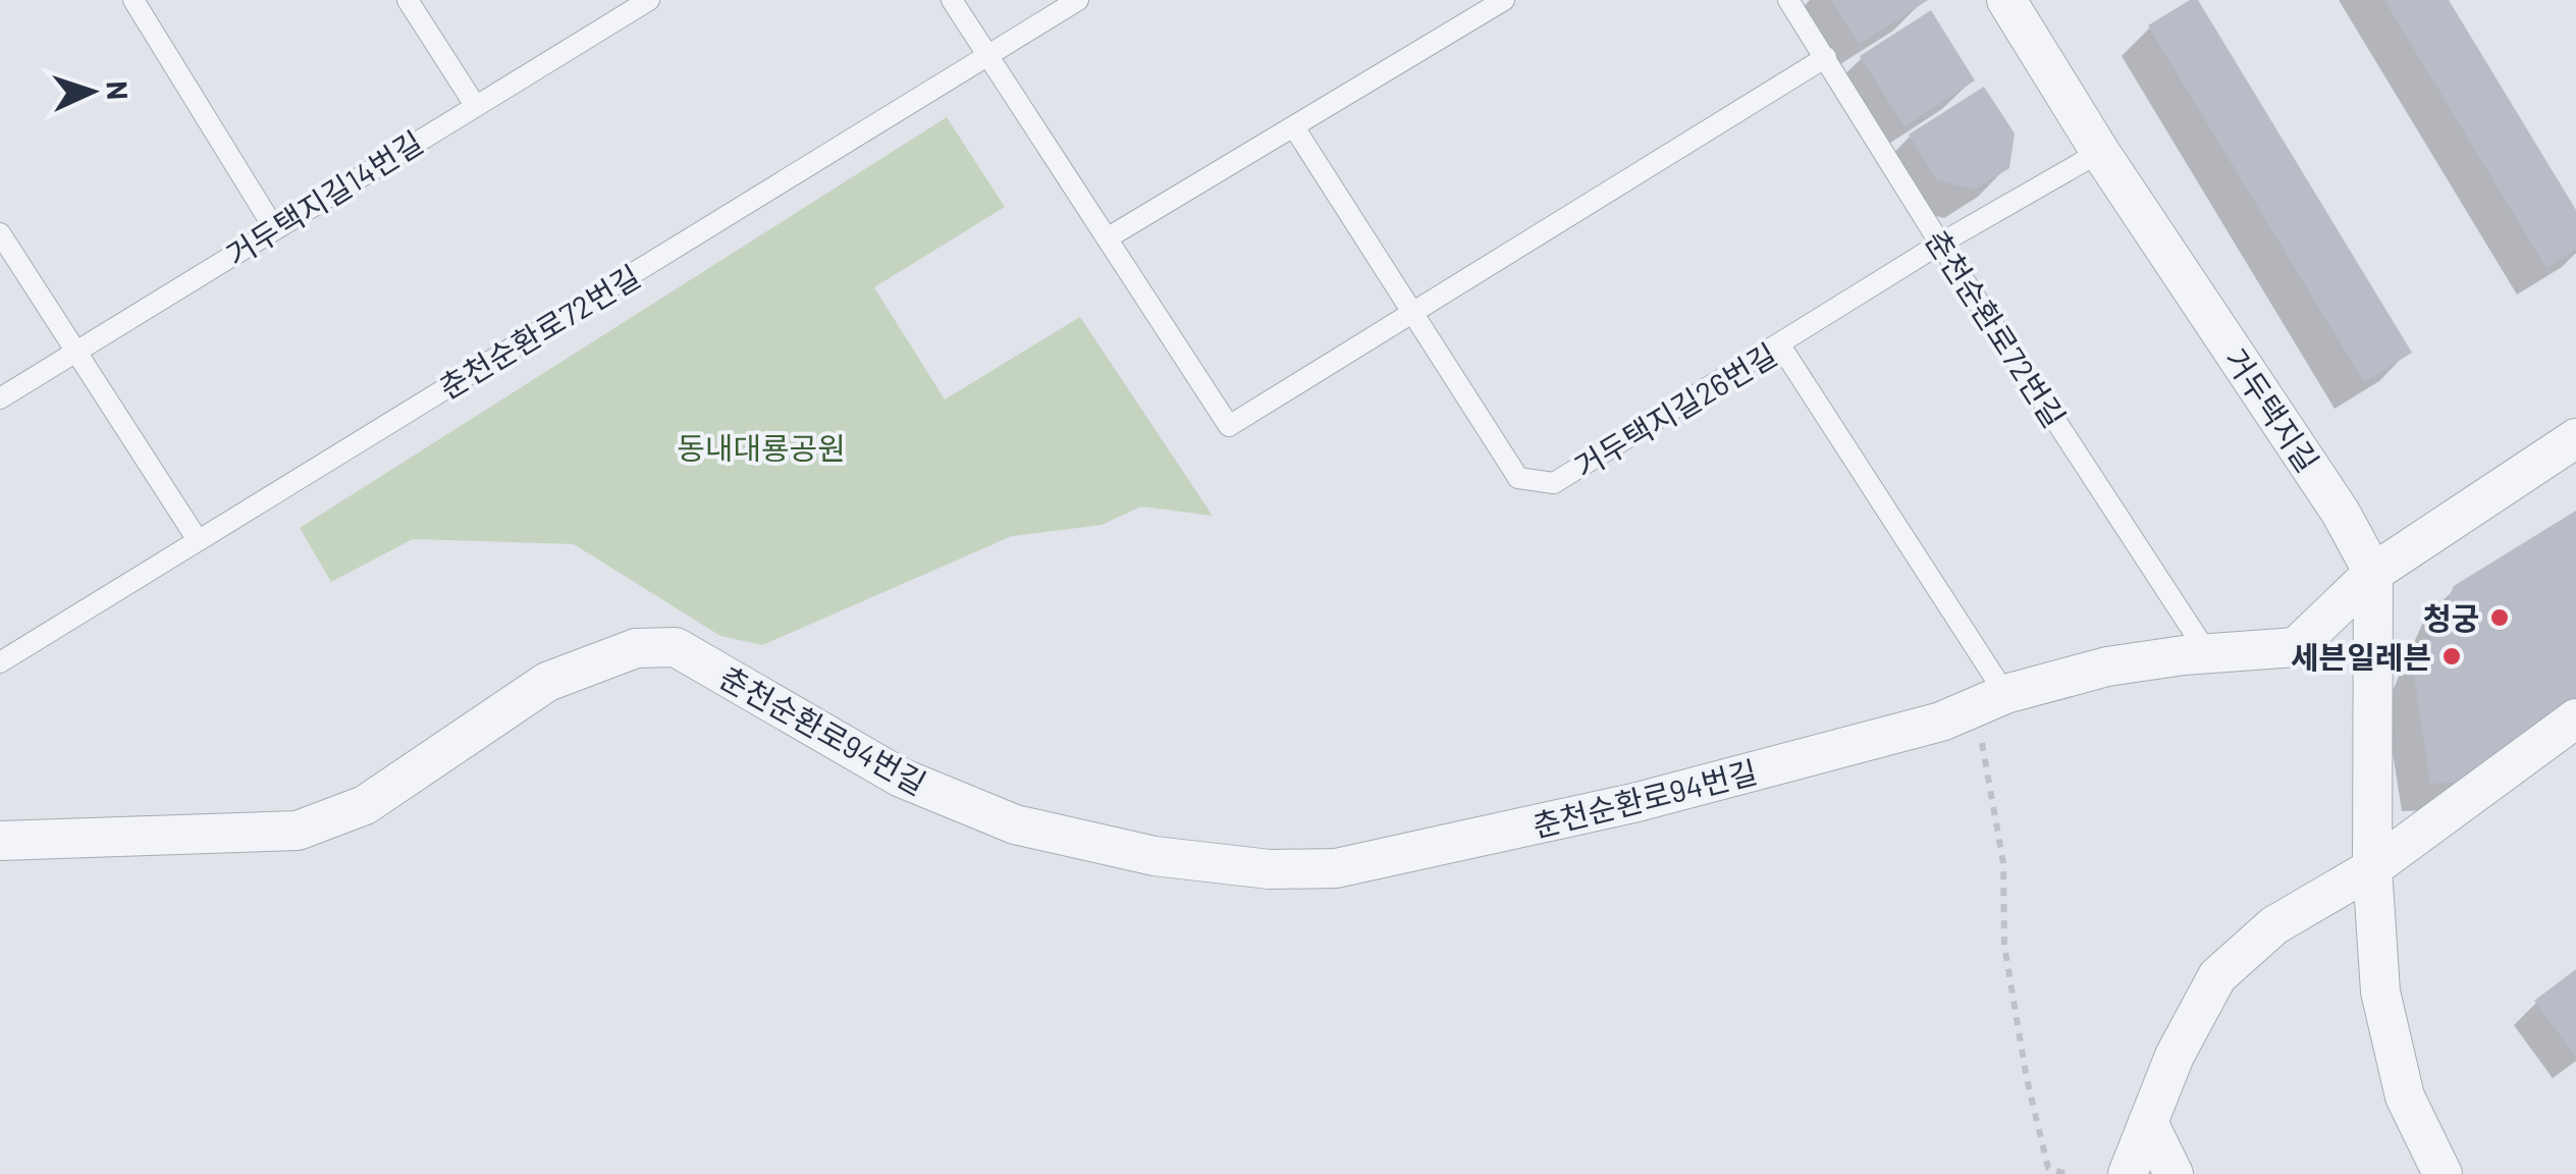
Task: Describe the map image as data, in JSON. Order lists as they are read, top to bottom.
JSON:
{
  "streets": {
    "street": ["거두택지길", "춘천순환로94번길"],
    "lane": ["거두택지길14번길", "춘천순환로72번길", "거두택지길26번길"]
  },
  "crossings": [
    ["춘천순환로72번길", "거두택지길26번길"],
    ["춘천순환로72번길", "춘천순환로94번길"],
    ["거두택지길26번길", "거두택지길"],
    ["거두택지길", "춘천순환로94번길"]
  ],
  "parks": ["동내대룡공원"],
  "places": ["청궁", "세븐일레븐"],
  "north": "right"
}
